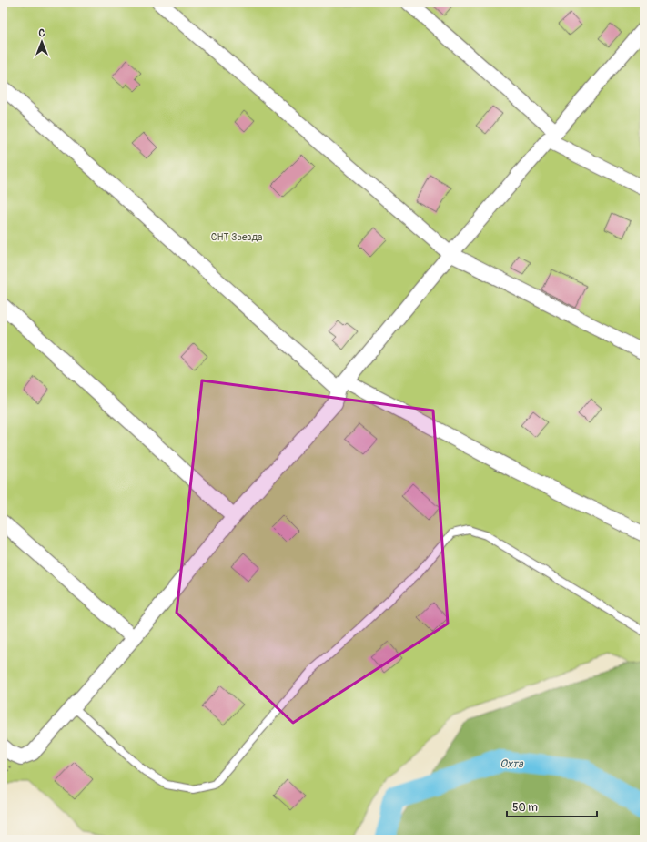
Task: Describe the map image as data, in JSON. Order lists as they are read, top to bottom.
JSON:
{
  "water": ["Охта"],
  "parks": ["СНТ Звезда"],
  "scale_bar": "50 m",
  "north": "top"
}
